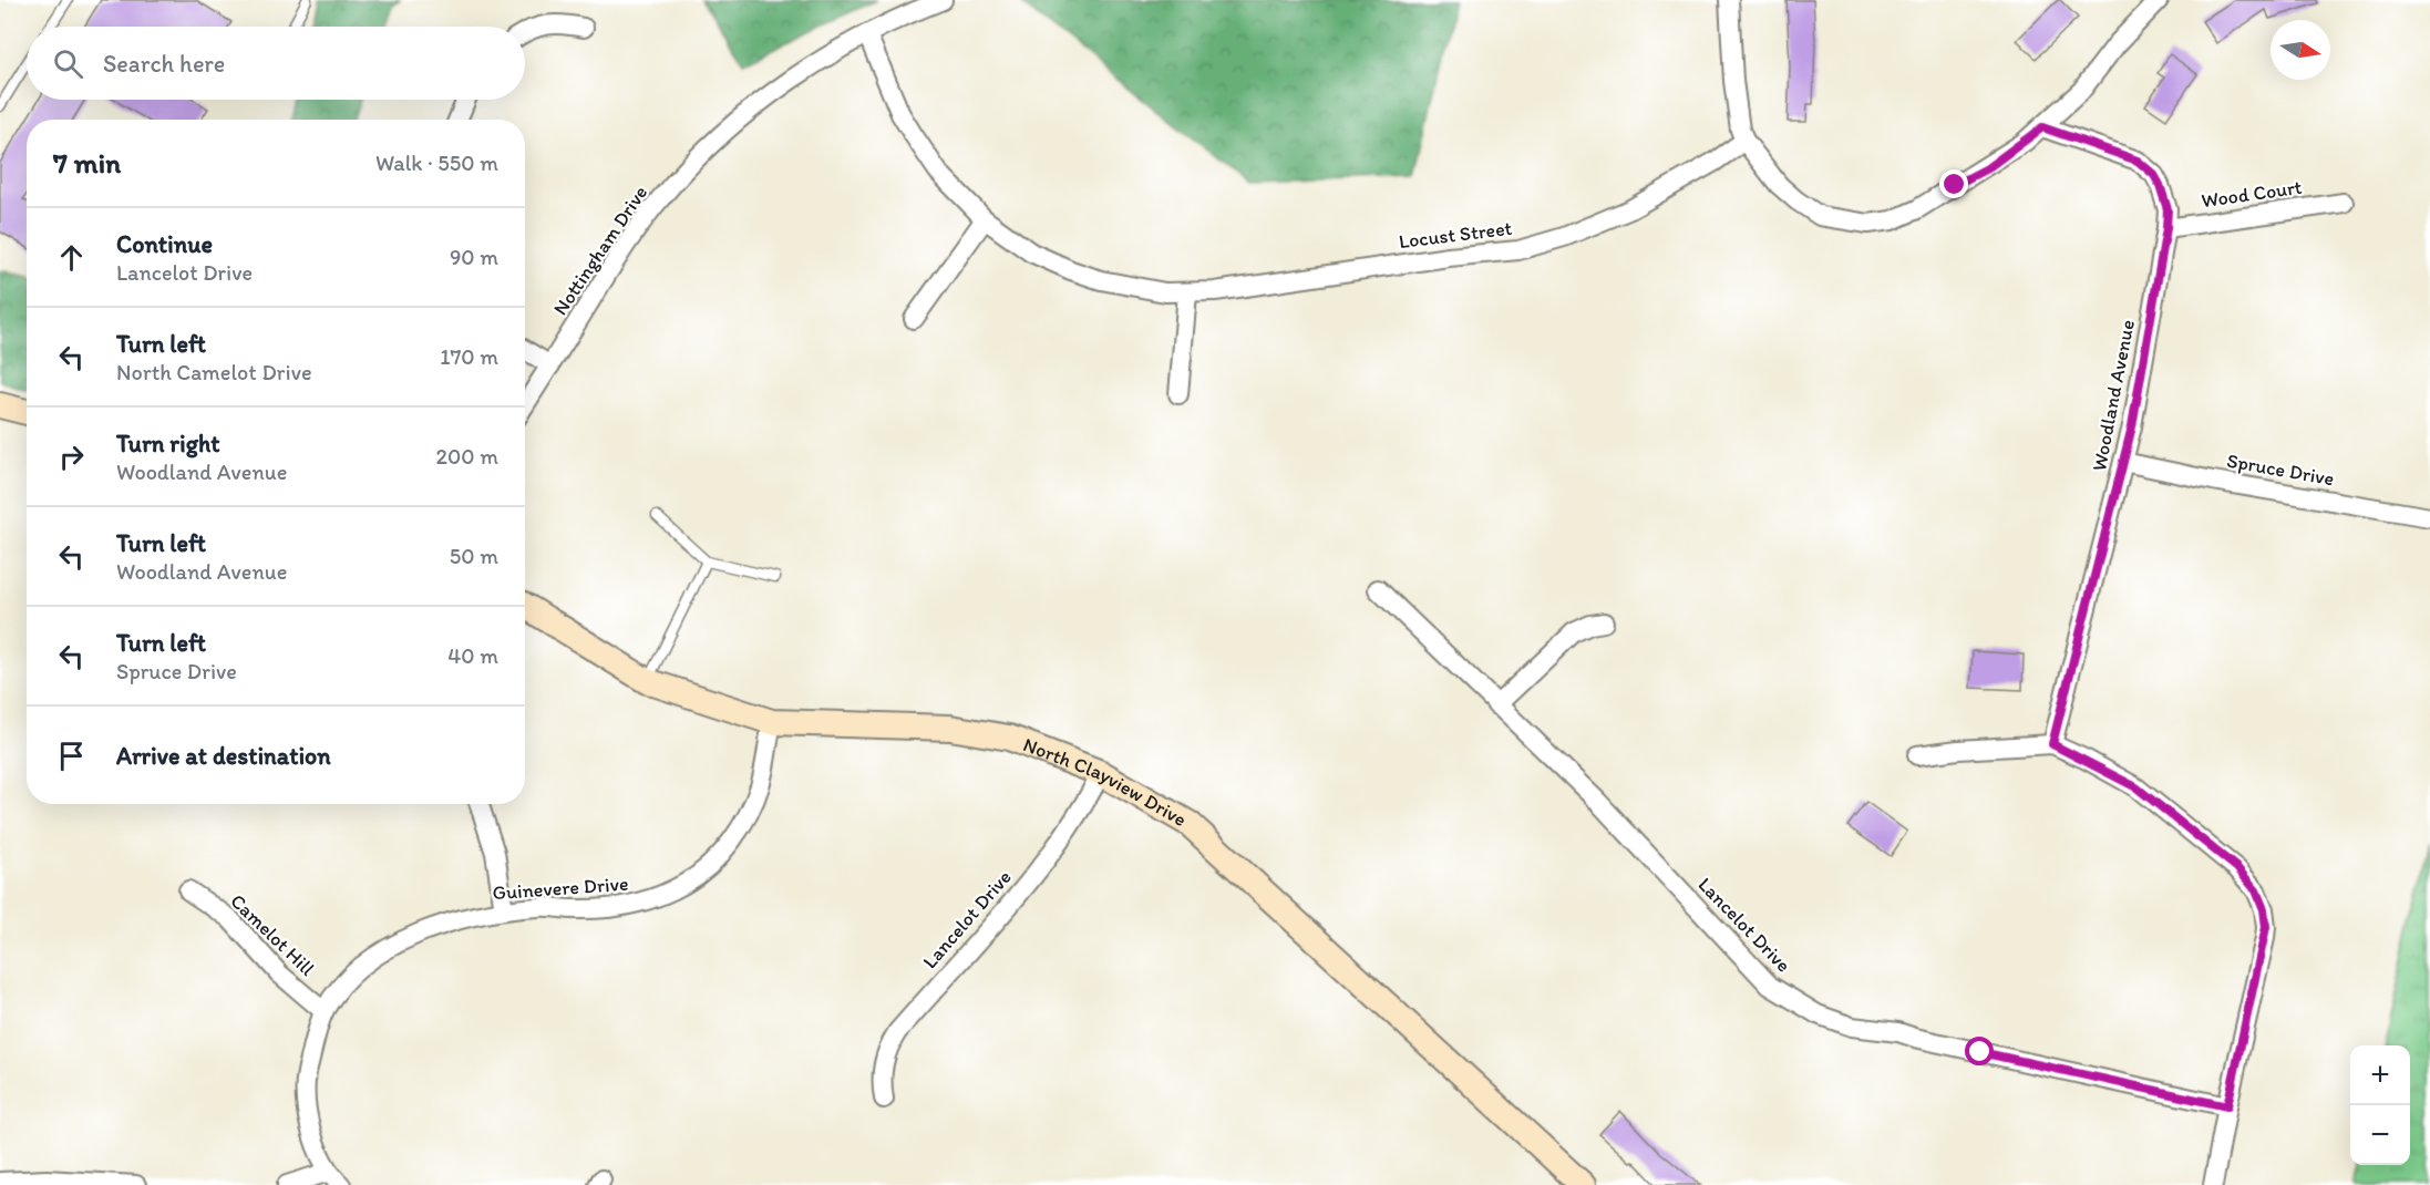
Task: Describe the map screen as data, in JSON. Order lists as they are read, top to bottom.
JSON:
{
  "streets": {
    "street": [
      "Wood Court",
      "Locust Street",
      "Nottingham Drive",
      "Woodland Avenue",
      "Spruce Drive",
      "North Clayview Drive",
      "Guinevere Drive",
      "Lancelot Drive",
      "Camelot Hill"
    ]
  },
  "crossings": [
    ["Wood Court", "Woodland Avenue"],
    ["Locust Street", "Nottingham Drive"],
    ["Woodland Avenue", "Spruce Drive"],
    ["North Clayview Drive", "Guinevere Drive"],
    ["North Clayview Drive", "Lancelot Drive"],
    ["Guinevere Drive", "Camelot Hill"]
  ],
  "north": "right",
  "page": {
    "search": "Search here",
    "heading": ["7 min", "Walk · 550 m"],
    "list": [
      ["Continue", "Lancelot Drive", "90 m"],
      ["Turn left", "North Camelot Drive", "170 m"],
      ["Turn right", "Woodland Avenue", "200 m"],
      ["Turn left", "Woodland Avenue", "50 m"],
      ["Turn left", "Spruce Drive", "40 m"],
      "Arrive at destination"
    ],
    "map_buttons": ["+", "−"]
  }
}
